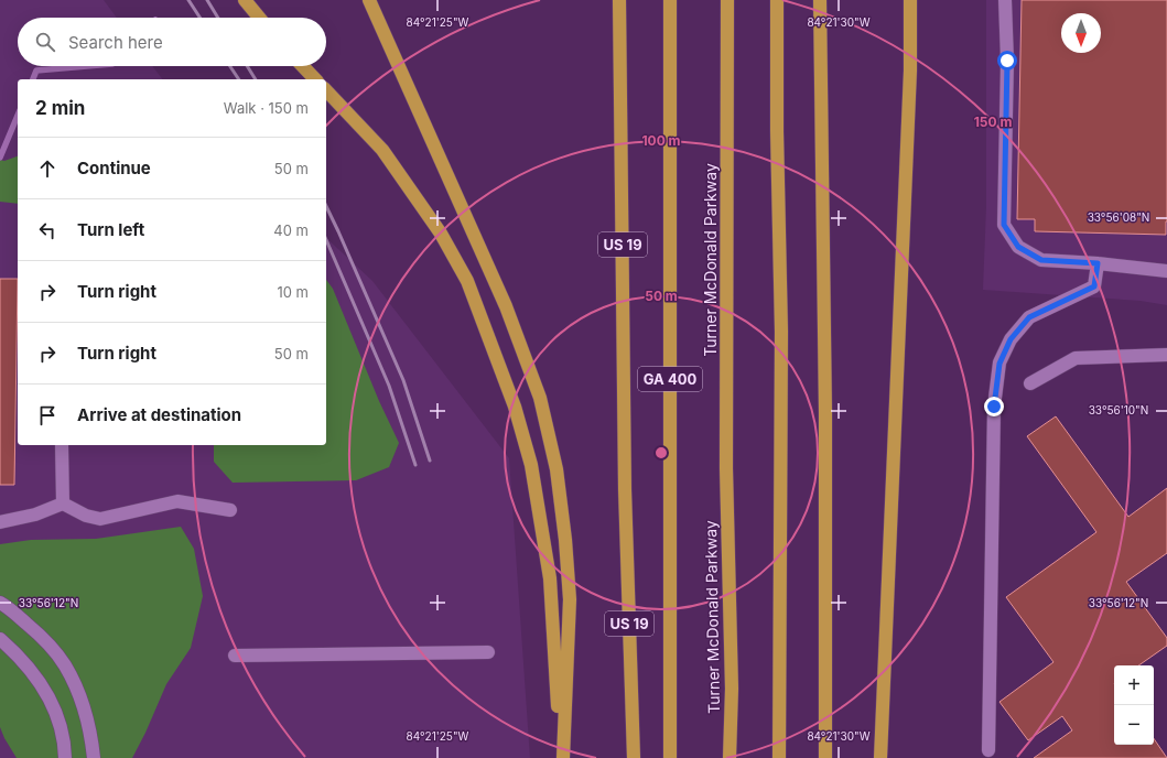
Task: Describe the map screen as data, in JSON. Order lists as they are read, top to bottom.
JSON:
{
  "streets": {
    "highway": ["US 19", "Turner McDonald Parkway", "GA 400"]
  },
  "north": "bottom",
  "page": {
    "search": "Search here",
    "heading": ["2 min", "Walk · 150 m"],
    "list": [
      ["Continue", "50 m"],
      ["Turn left", "40 m"],
      ["Turn right", "10 m"],
      ["Turn right", "50 m"],
      "Arrive at destination"
    ],
    "map_buttons": ["+", "−"]
  },
  "coordinates": [
    "84°21'25\"W",
    "84°21'30\"W",
    "33°56'08\"N",
    "33°56'10\"N",
    "33°56'12\"N"
  ],
  "rings": ["150 m", "100 m", "50 m"]
}
